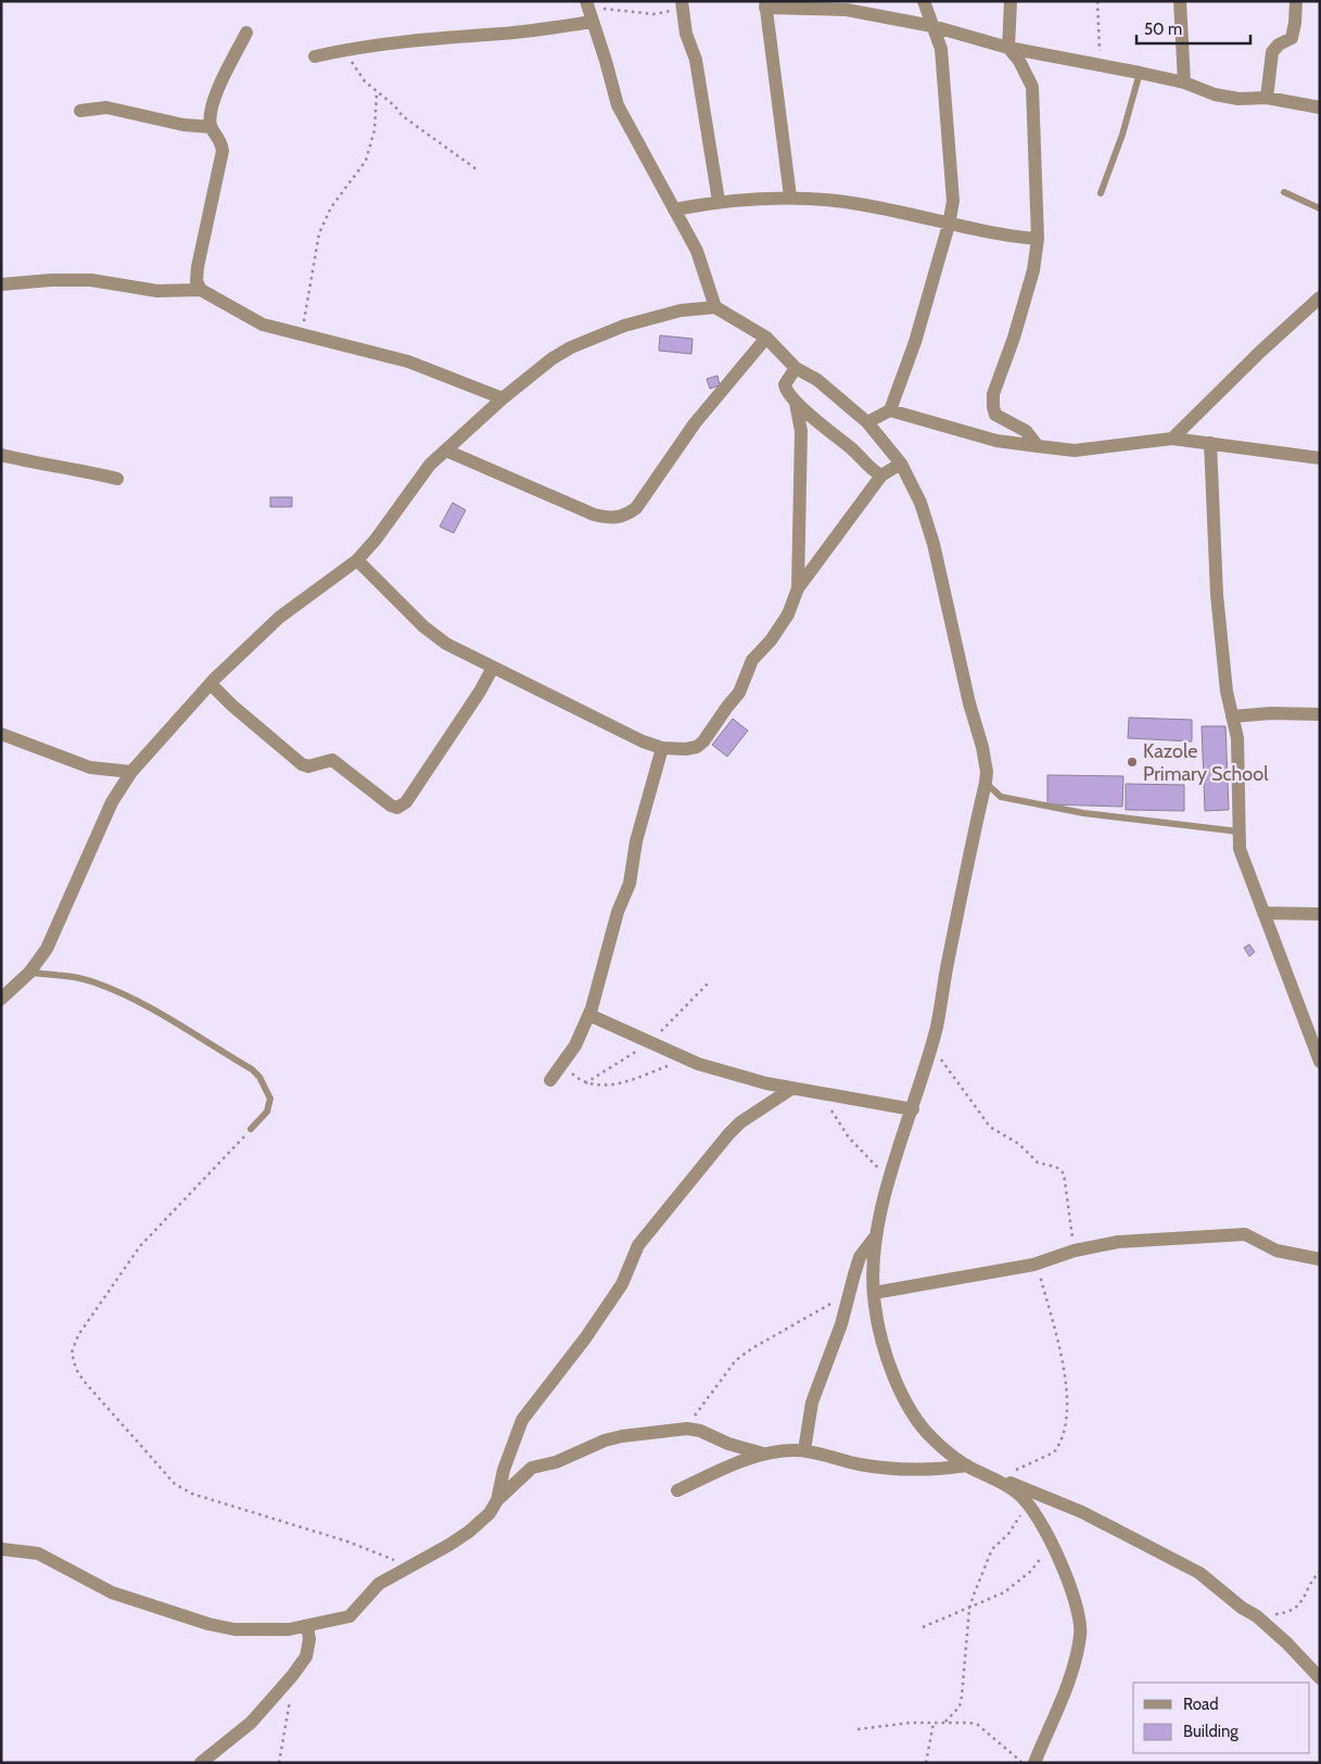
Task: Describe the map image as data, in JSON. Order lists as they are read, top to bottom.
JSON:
{
  "places": ["Kazole Primary School"],
  "legend": ["Road", "Building"],
  "scale_bar": "50 m"
}
